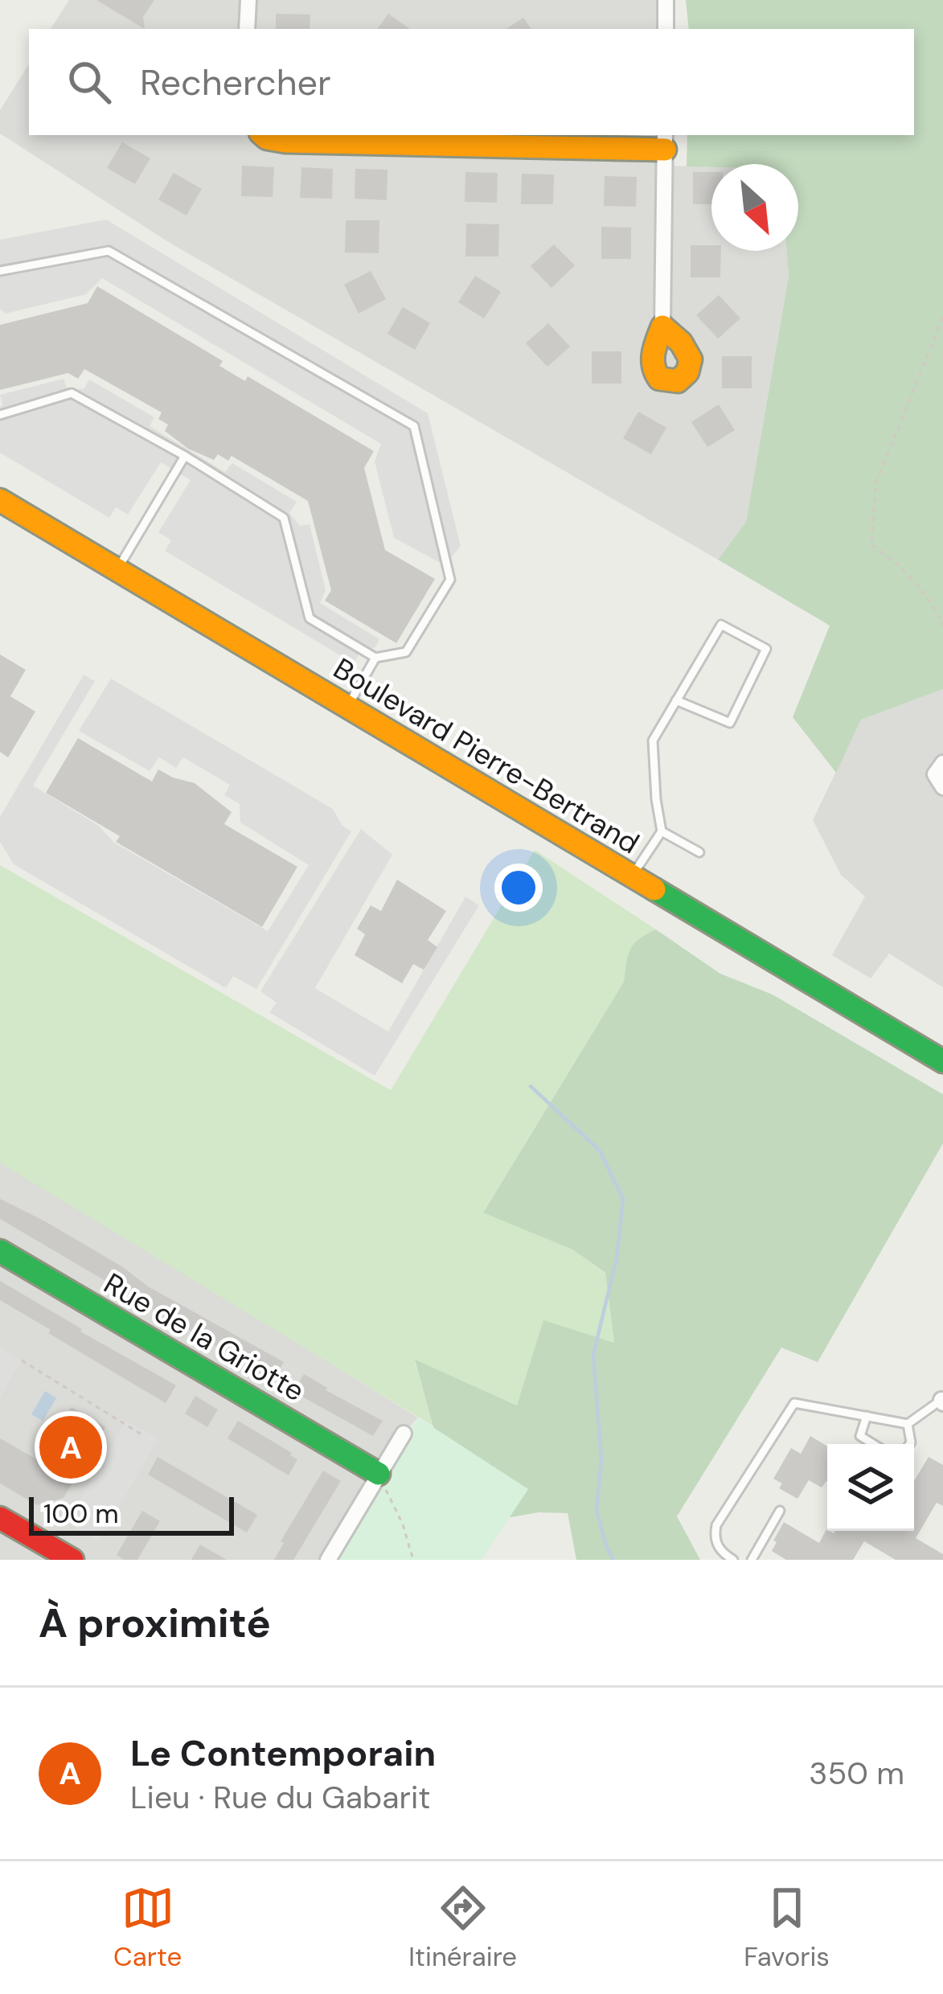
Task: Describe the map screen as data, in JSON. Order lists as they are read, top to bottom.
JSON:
{
  "streets": {
    "main road": ["Boulevard Pierre-Bertrand", "Rue de la Griotte"]
  },
  "scale_bar": "100 m",
  "north": "bottom right",
  "page": {
    "search": "Rechercher",
    "pins": "A",
    "scale": "100 m",
    "heading": "À proximité",
    "list": [
      {
        "mark": "A",
        "name": "Le Contemporain",
        "note": "Lieu · Rue du Gabarit",
        "value": "350 m"
      }
    ],
    "nav": ["Carte", "Itinéraire", "Favoris"]
  }
}
